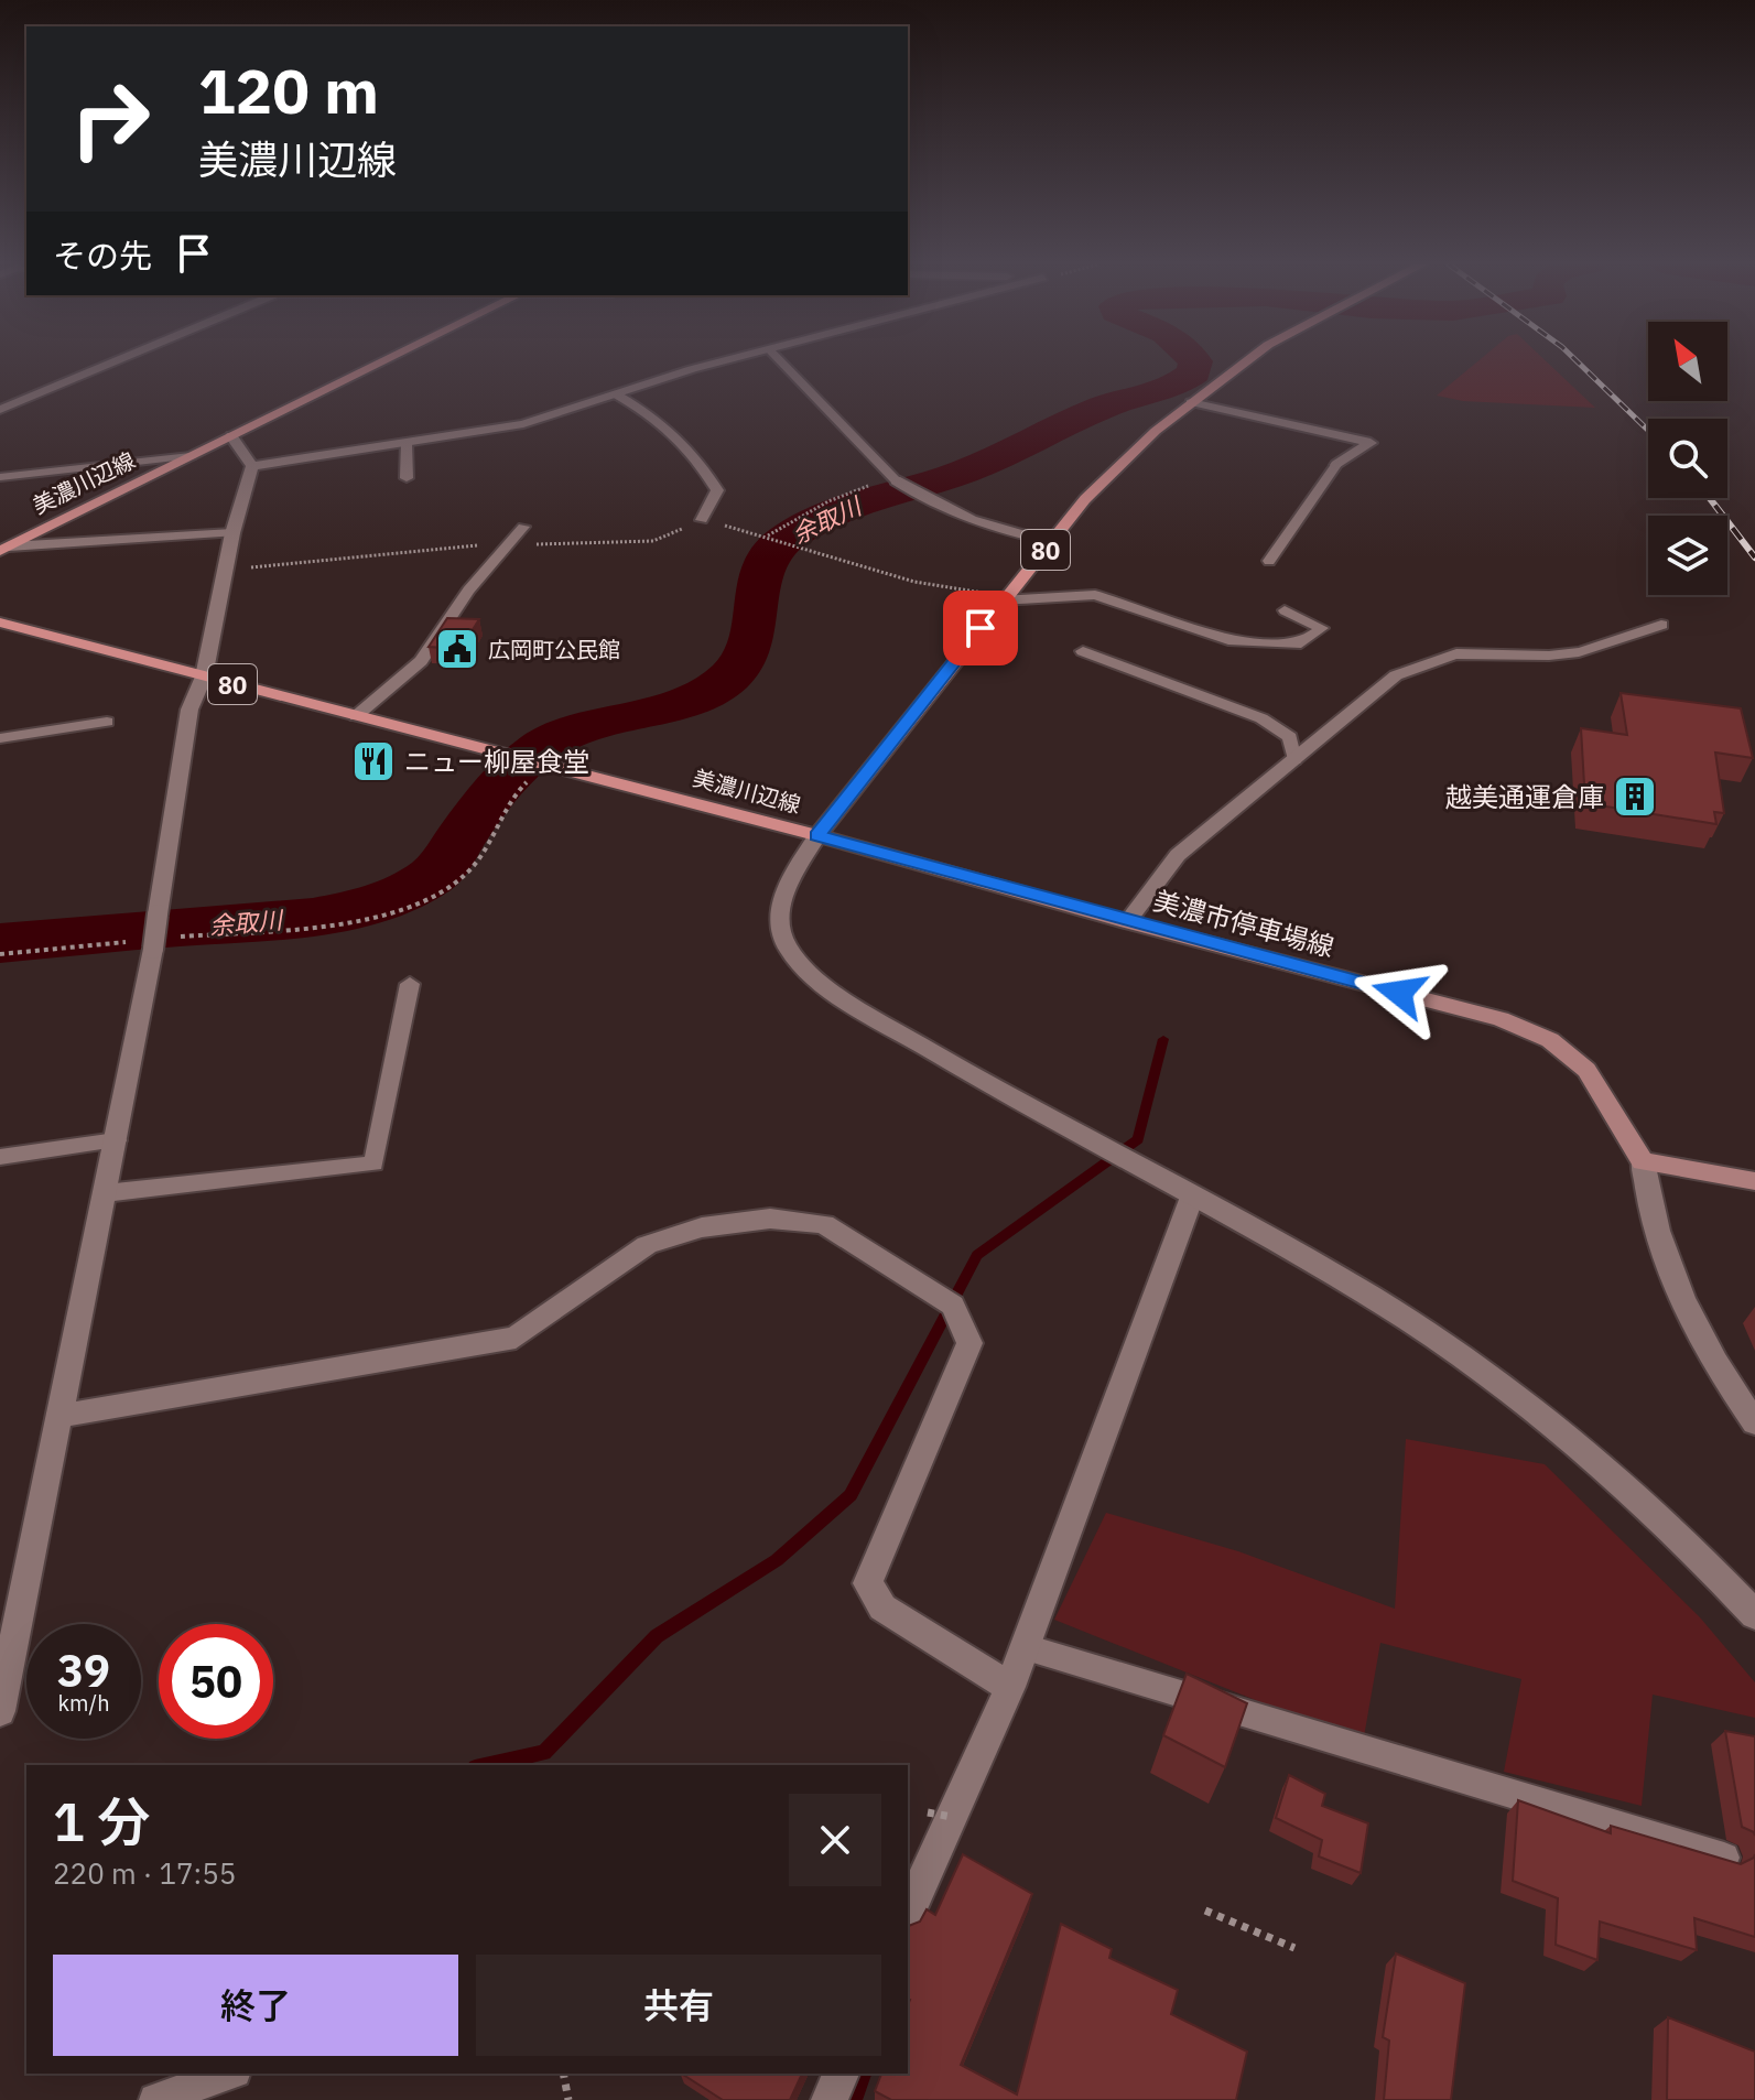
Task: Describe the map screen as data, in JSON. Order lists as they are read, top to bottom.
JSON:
{
  "streets": {
    "main road": ["美濃川辺線", "80", "美濃市停車場線"]
  },
  "crossings": [
    ["美濃川辺線", "美濃市停車場線"]
  ],
  "water": ["余取川"],
  "places": {
    "public building": ["広岡町公民館"],
    "restaurant": ["ニュー柳屋食堂"],
    "building": ["越美通運倉庫"]
  },
  "north": "top left",
  "page": {
    "turn": ["120 m", "美濃川辺線"],
    "then": "その先",
    "speed": "39 km/h",
    "limit": "50",
    "heading": ["1 分", "220 m · 17:55"],
    "buttons": ["終了", "共有"]
  }
}
